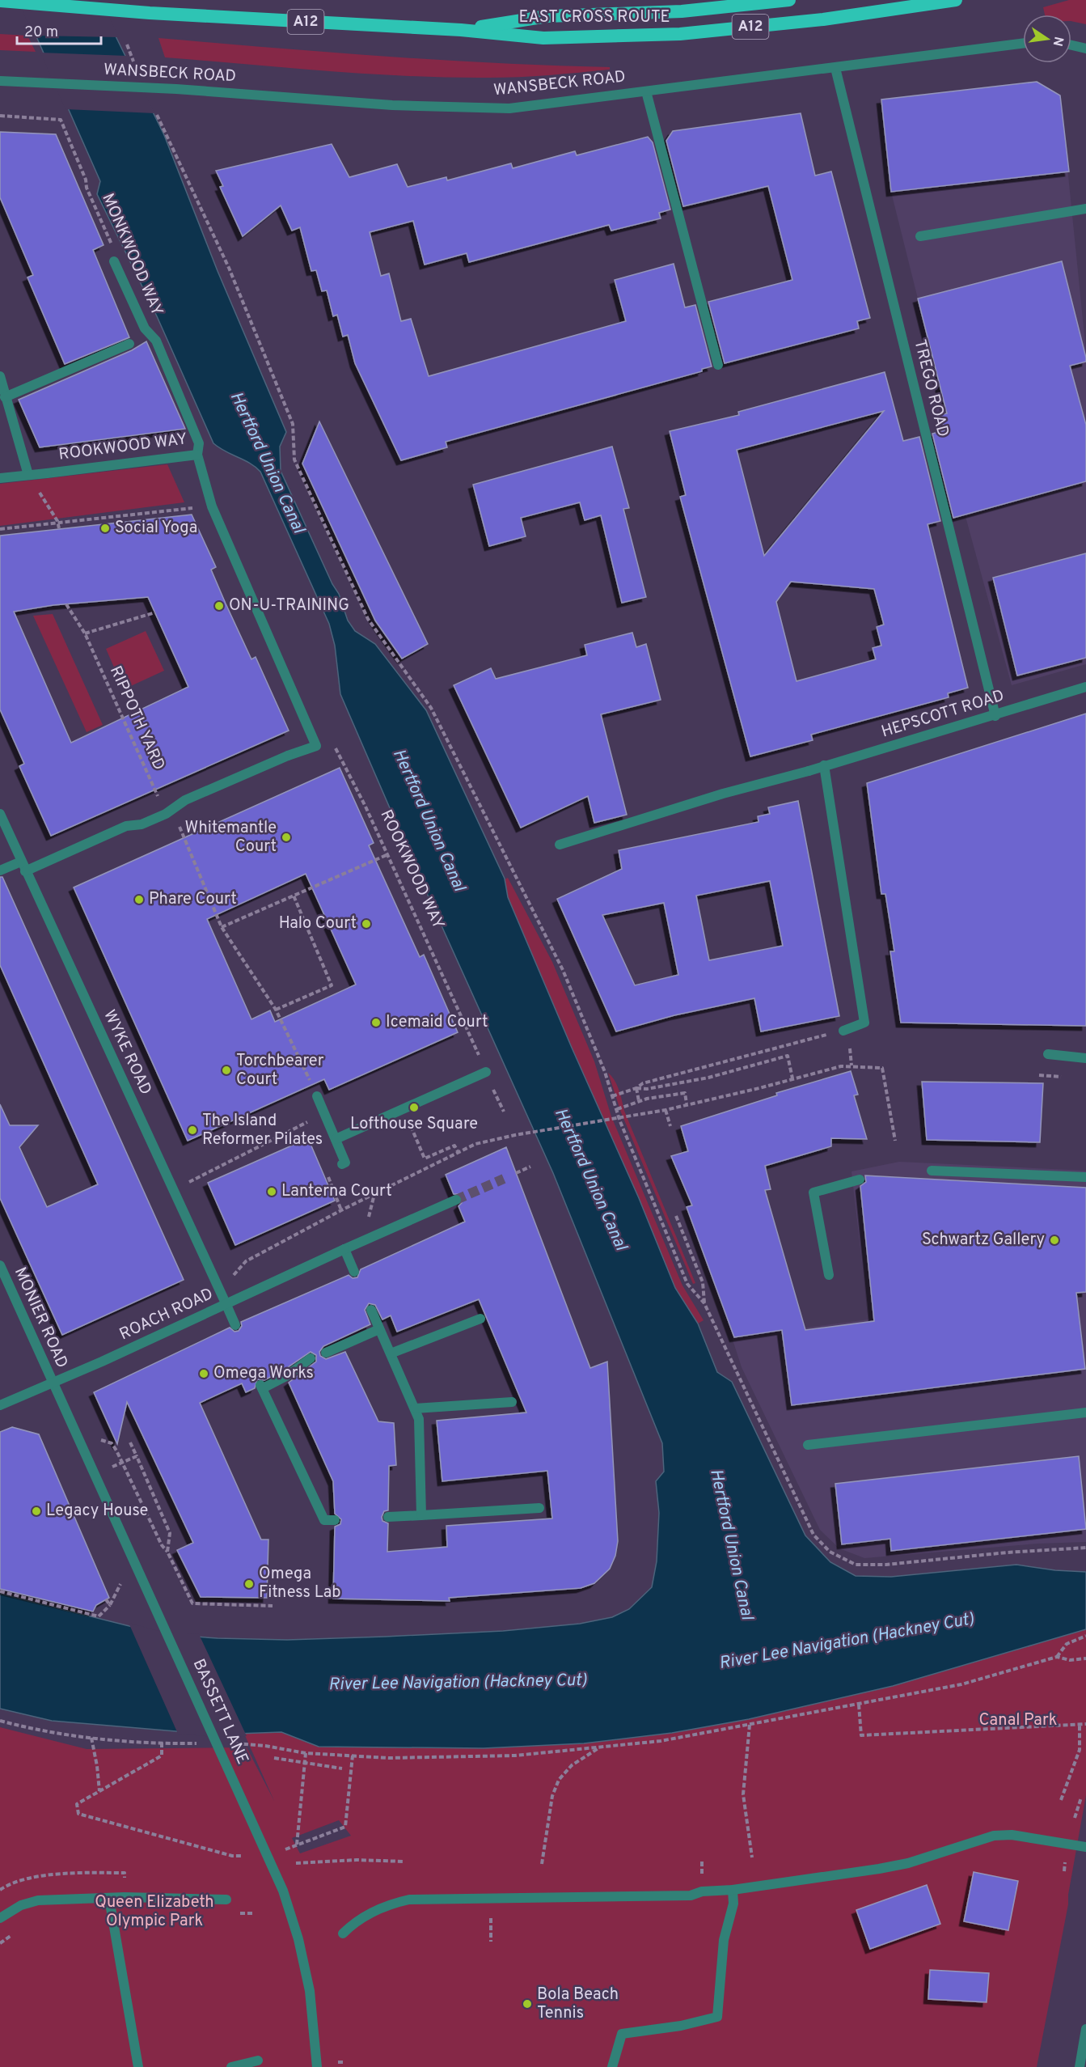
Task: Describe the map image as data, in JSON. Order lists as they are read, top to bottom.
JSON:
{
  "streets": {
    "highway": ["EAST CROSS ROUTE", "A12"],
    "street": [
      "WANSBECK ROAD",
      "MONKWOOD WAY",
      "TREGO ROAD",
      "ROOKWOOD WAY",
      "HEPSCOTT ROAD",
      "WYKE ROAD",
      "ROACH ROAD",
      "MONIER ROAD",
      "BASSETT LANE"
    ],
    "path": ["RIPPOTH YARD"]
  },
  "crossings": [
    ["EAST CROSS ROUTE", "A12"],
    ["WANSBECK ROAD", "TREGO ROAD"],
    ["MONKWOOD WAY", "ROOKWOOD WAY"],
    ["TREGO ROAD", "HEPSCOTT ROAD"],
    ["WYKE ROAD", "ROACH ROAD"],
    ["ROACH ROAD", "MONIER ROAD"],
    ["ROACH ROAD", "BASSETT LANE"],
    ["MONIER ROAD", "BASSETT LANE"]
  ],
  "water": ["Hertford Union Canal", "River Lee Navigation (Hackney Cut)"],
  "parks": ["Canal Park", "Queen Elizabeth Olympic Park"],
  "places": [
    "Social Yoga",
    "ON-U-TRAINING",
    "Whitemantle Court",
    "Phare Court",
    "Halo Court",
    "Icemaid Court",
    "Torchbearer Court",
    "Lofthouse Square",
    "The Island Reformer Pilates",
    "Lanterna Court",
    "Schwartz Gallery",
    "Omega Works",
    "Legacy House",
    "Omega Fitness Lab",
    "Bola Beach Tennis"
  ],
  "scale_bar": "20 m",
  "north": "right"
}
